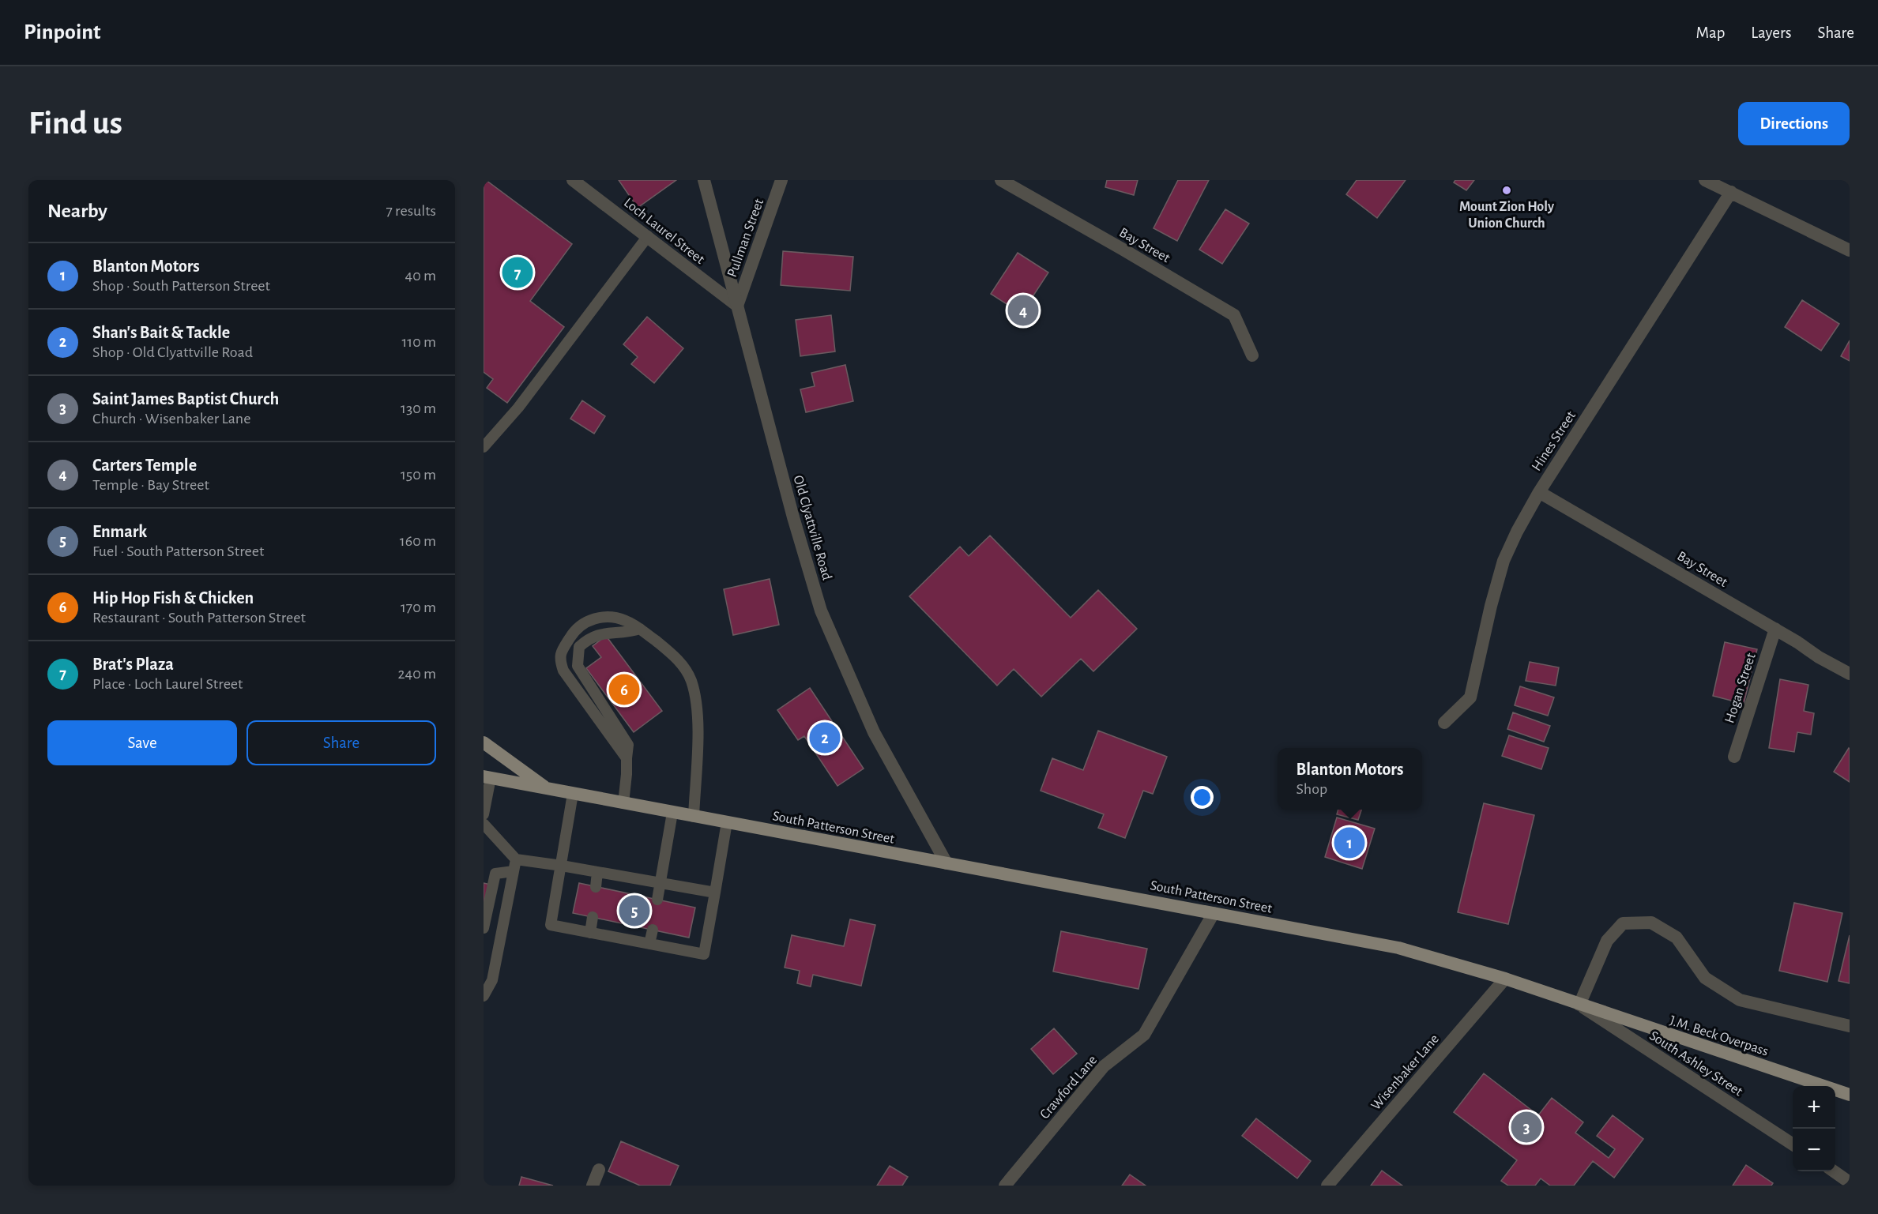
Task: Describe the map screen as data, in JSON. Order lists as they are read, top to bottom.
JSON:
{
  "streets": {
    "main road": ["South Patterson Street", "J.M. Beck Overpass"],
    "street": [
      "Loch Laurel Street",
      "Pullman Street",
      "Bay Street",
      "Hines Street",
      "Old Clyattville Road",
      "Hogan Street",
      "South Ashley Street",
      "Wisenbaker Lane",
      "Crawford Lane"
    ]
  },
  "crossings": [
    ["Loch Laurel Street", "Pullman Street"],
    ["Loch Laurel Street", "Old Clyattville Road"],
    ["Pullman Street", "Old Clyattville Road"],
    ["Bay Street", "Hines Street"],
    ["Bay Street", "Hogan Street"],
    ["Old Clyattville Road", "South Patterson Street"],
    ["South Patterson Street", "J.M. Beck Overpass"],
    ["South Patterson Street", "South Ashley Street"],
    ["South Patterson Street", "Wisenbaker Lane"],
    ["South Patterson Street", "Crawford Lane"],
    ["J.M. Beck Overpass", "South Ashley Street"]
  ],
  "places": ["Mount Zion Holy Union Church"],
  "page": {
    "header": "Pinpoint",
    "nav": ["Map", "Layers", "Share"],
    "buttons": [
      "Directions",
      ["Save", "Share"]
    ],
    "title": "Find us",
    "heading": ["Nearby", "7 results"],
    "list": [
      {
        "mark": "1",
        "name": "Blanton Motors",
        "note": "Shop · South Patterson Street",
        "value": "40 m"
      },
      {
        "mark": "2",
        "name": "Shan's Bait & Tackle",
        "note": "Shop · Old Clyattville Road",
        "value": "110 m"
      },
      {
        "mark": "3",
        "name": "Saint James Baptist Church",
        "note": "Church · Wisenbaker Lane",
        "value": "130 m"
      },
      {
        "mark": "4",
        "name": "Carters Temple",
        "note": "Temple · Bay Street",
        "value": "150 m"
      },
      {
        "mark": "5",
        "name": "Enmark",
        "note": "Fuel · South Patterson Street",
        "value": "160 m"
      },
      {
        "mark": "6",
        "name": "Hip Hop Fish & Chicken",
        "note": "Restaurant · South Patterson Street",
        "value": "170 m"
      },
      {
        "mark": "7",
        "name": "Brat's Plaza",
        "note": "Place · Loch Laurel Street",
        "value": "240 m"
      }
    ],
    "pins": [
      "7",
      "4",
      "6",
      "2",
      "1",
      "5",
      "3"
    ],
    "popup": ["Blanton Motors", "Shop"],
    "map_buttons": ["+", "−"]
  }
}
